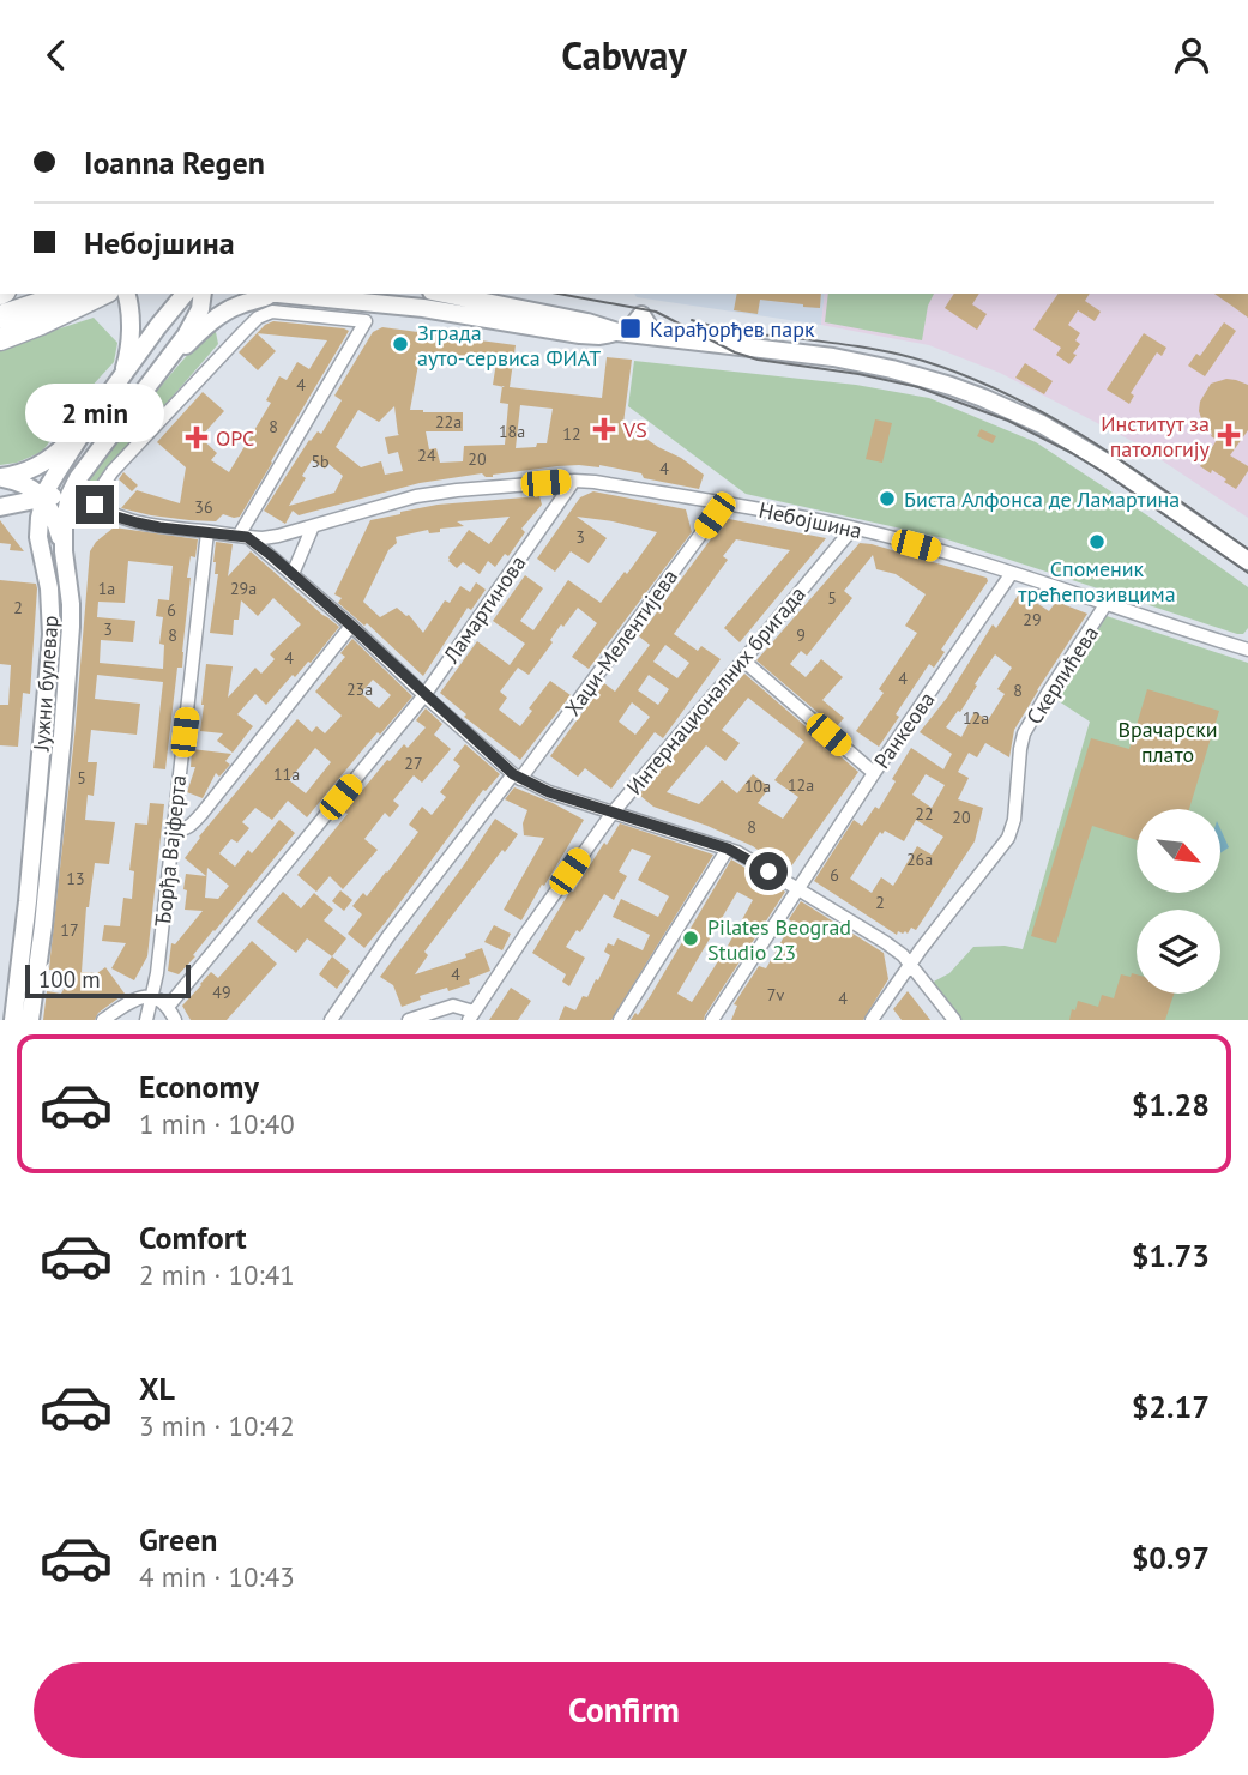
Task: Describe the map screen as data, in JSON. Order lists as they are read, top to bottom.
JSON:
{
  "streets": {
    "main road": ["Јужни булевар"],
    "street": [
      "Небојшина",
      "Ламартинова",
      "Хаџи-Мелентијева",
      "Скерлићева",
      "Интернационалних бригада",
      "Ранкеова",
      "Ђорђа Вајферта"
    ]
  },
  "crossings": [
    ["Небојшина", "Ламартинова"],
    ["Небојшина", "Хаџи-Мелентијева"],
    ["Небојшина", "Скерлићева"],
    ["Небојшина", "Јужни булевар"],
    ["Небојшина", "Интернационалних бригада"],
    ["Небојшина", "Ранкеова"],
    ["Небојшина", "Ђорђа Вајферта"]
  ],
  "parks": ["Врачарски плато"],
  "places": {
    "transit": ["Карађорђев парк"],
    "other": [
      "Зграда ауто-сервиса ФИАТ",
      "Биста Алфонса де Ламартина",
      "Споменик трећепозивцима",
      "Pilates Beograd Studio 23"
    ],
    "health": ["VS", "Институт за патологију", "ОРС"]
  },
  "house_numbers": [
    "4",
    "22a",
    "8",
    "18a",
    "12",
    "24",
    "20",
    "5b",
    "4",
    "36",
    "3",
    "1a",
    "29a",
    "5",
    "2",
    "6",
    "29",
    "3",
    "8",
    "9",
    "4",
    "4",
    "23a",
    "8",
    "12a",
    "27",
    "11a",
    "5",
    "12a",
    "10a",
    "22",
    "20",
    "8",
    "26a",
    "6",
    "13",
    "2",
    "17",
    "4",
    "49",
    "7v",
    "4"
  ],
  "scale_bar": "100 m",
  "north": "bottom right",
  "page": {
    "header": "Cabway",
    "banner": ["Ioanna Regen", "Небојшина"],
    "bubble": "2 min",
    "scale": "100 m",
    "list": [
      {
        "name": "Economy",
        "note": "1 min · 10:40",
        "value": "$1.28"
      },
      {
        "name": "Comfort",
        "note": "2 min · 10:41",
        "value": "$1.73"
      },
      {
        "name": "XL",
        "note": "3 min · 10:42",
        "value": "$2.17"
      },
      {
        "name": "Green",
        "note": "4 min · 10:43",
        "value": "$0.97"
      }
    ],
    "buttons": "Confirm"
  }
}
